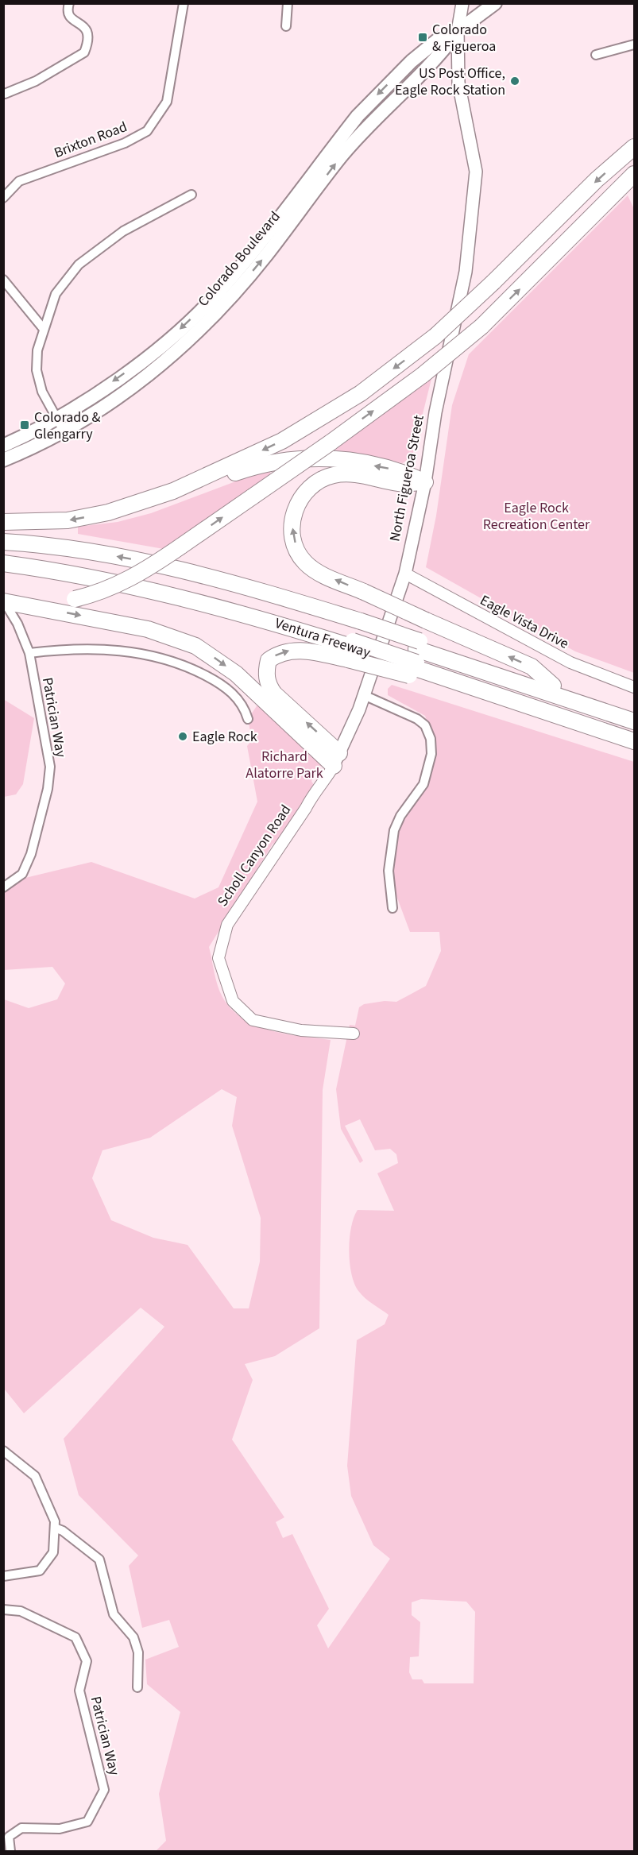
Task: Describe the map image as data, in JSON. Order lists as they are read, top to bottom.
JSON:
{
  "streets": {
    "highway": ["Ventura Freeway"],
    "main road": ["Colorado Boulevard", "North Figueroa Street", "Scholl Canyon Road"],
    "street": ["Brixton Road", "Eagle Vista Drive", "Patrician Way"]
  },
  "crossings": [
    ["Colorado Boulevard", "North Figueroa Street"],
    ["North Figueroa Street", "Eagle Vista Drive"],
    ["North Figueroa Street", "Scholl Canyon Road"]
  ],
  "parks": ["Eagle Rock Recreation Center", "Richard Alatorre Park"],
  "places": {
    "transit": ["Colorado & Figueroa", "Colorado & Glengarry"],
    "other": ["US Post Office, Eagle Rock Station", "Eagle Rock"]
  }
}
